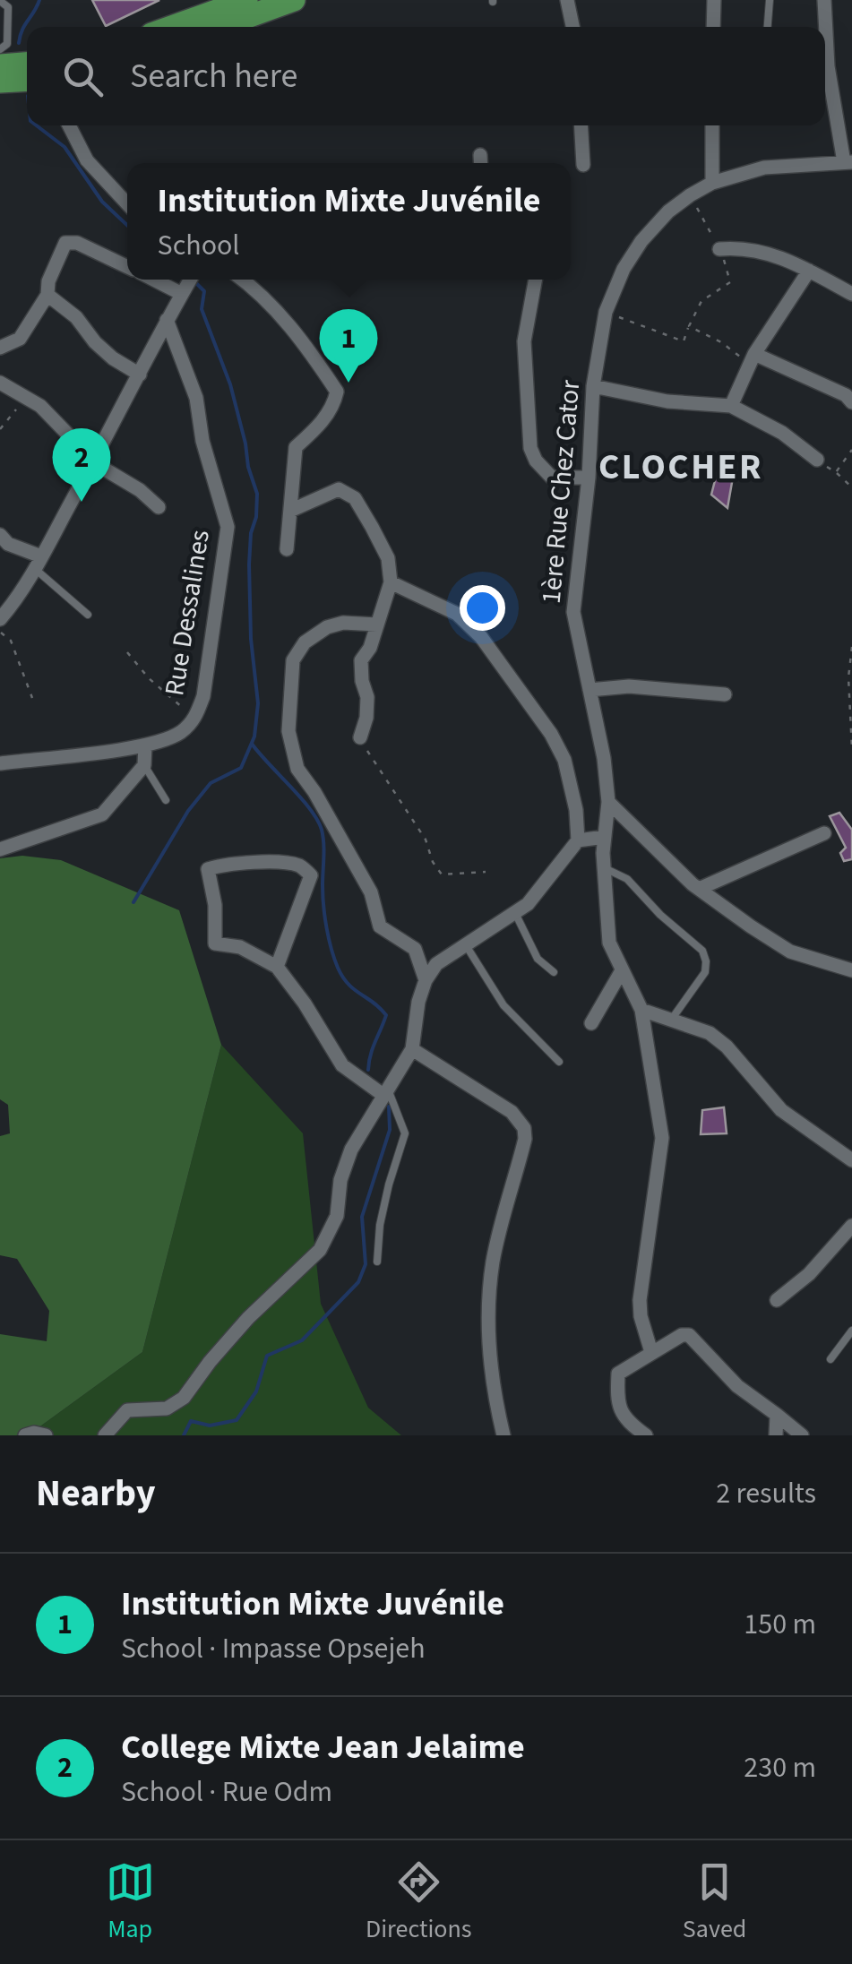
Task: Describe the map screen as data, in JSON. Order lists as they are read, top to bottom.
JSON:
{
  "streets": {
    "street": ["1ère Rue Chez Cator", "Rue Dessalines"]
  },
  "districts": ["CLOCHER"],
  "page": {
    "search": "Search here",
    "popup": ["Institution Mixte Juvénile", "School"],
    "pins": ["1", "2"],
    "heading": ["Nearby", "2 results"],
    "list": [
      {
        "mark": "1",
        "name": "Institution Mixte Juvénile",
        "note": "School · Impasse Opsejeh",
        "value": "150 m"
      },
      {
        "mark": "2",
        "name": "College Mixte Jean Jelaime",
        "note": "School · Rue Odm",
        "value": "230 m"
      }
    ],
    "nav": ["Map", "Directions", "Saved"]
  }
}
